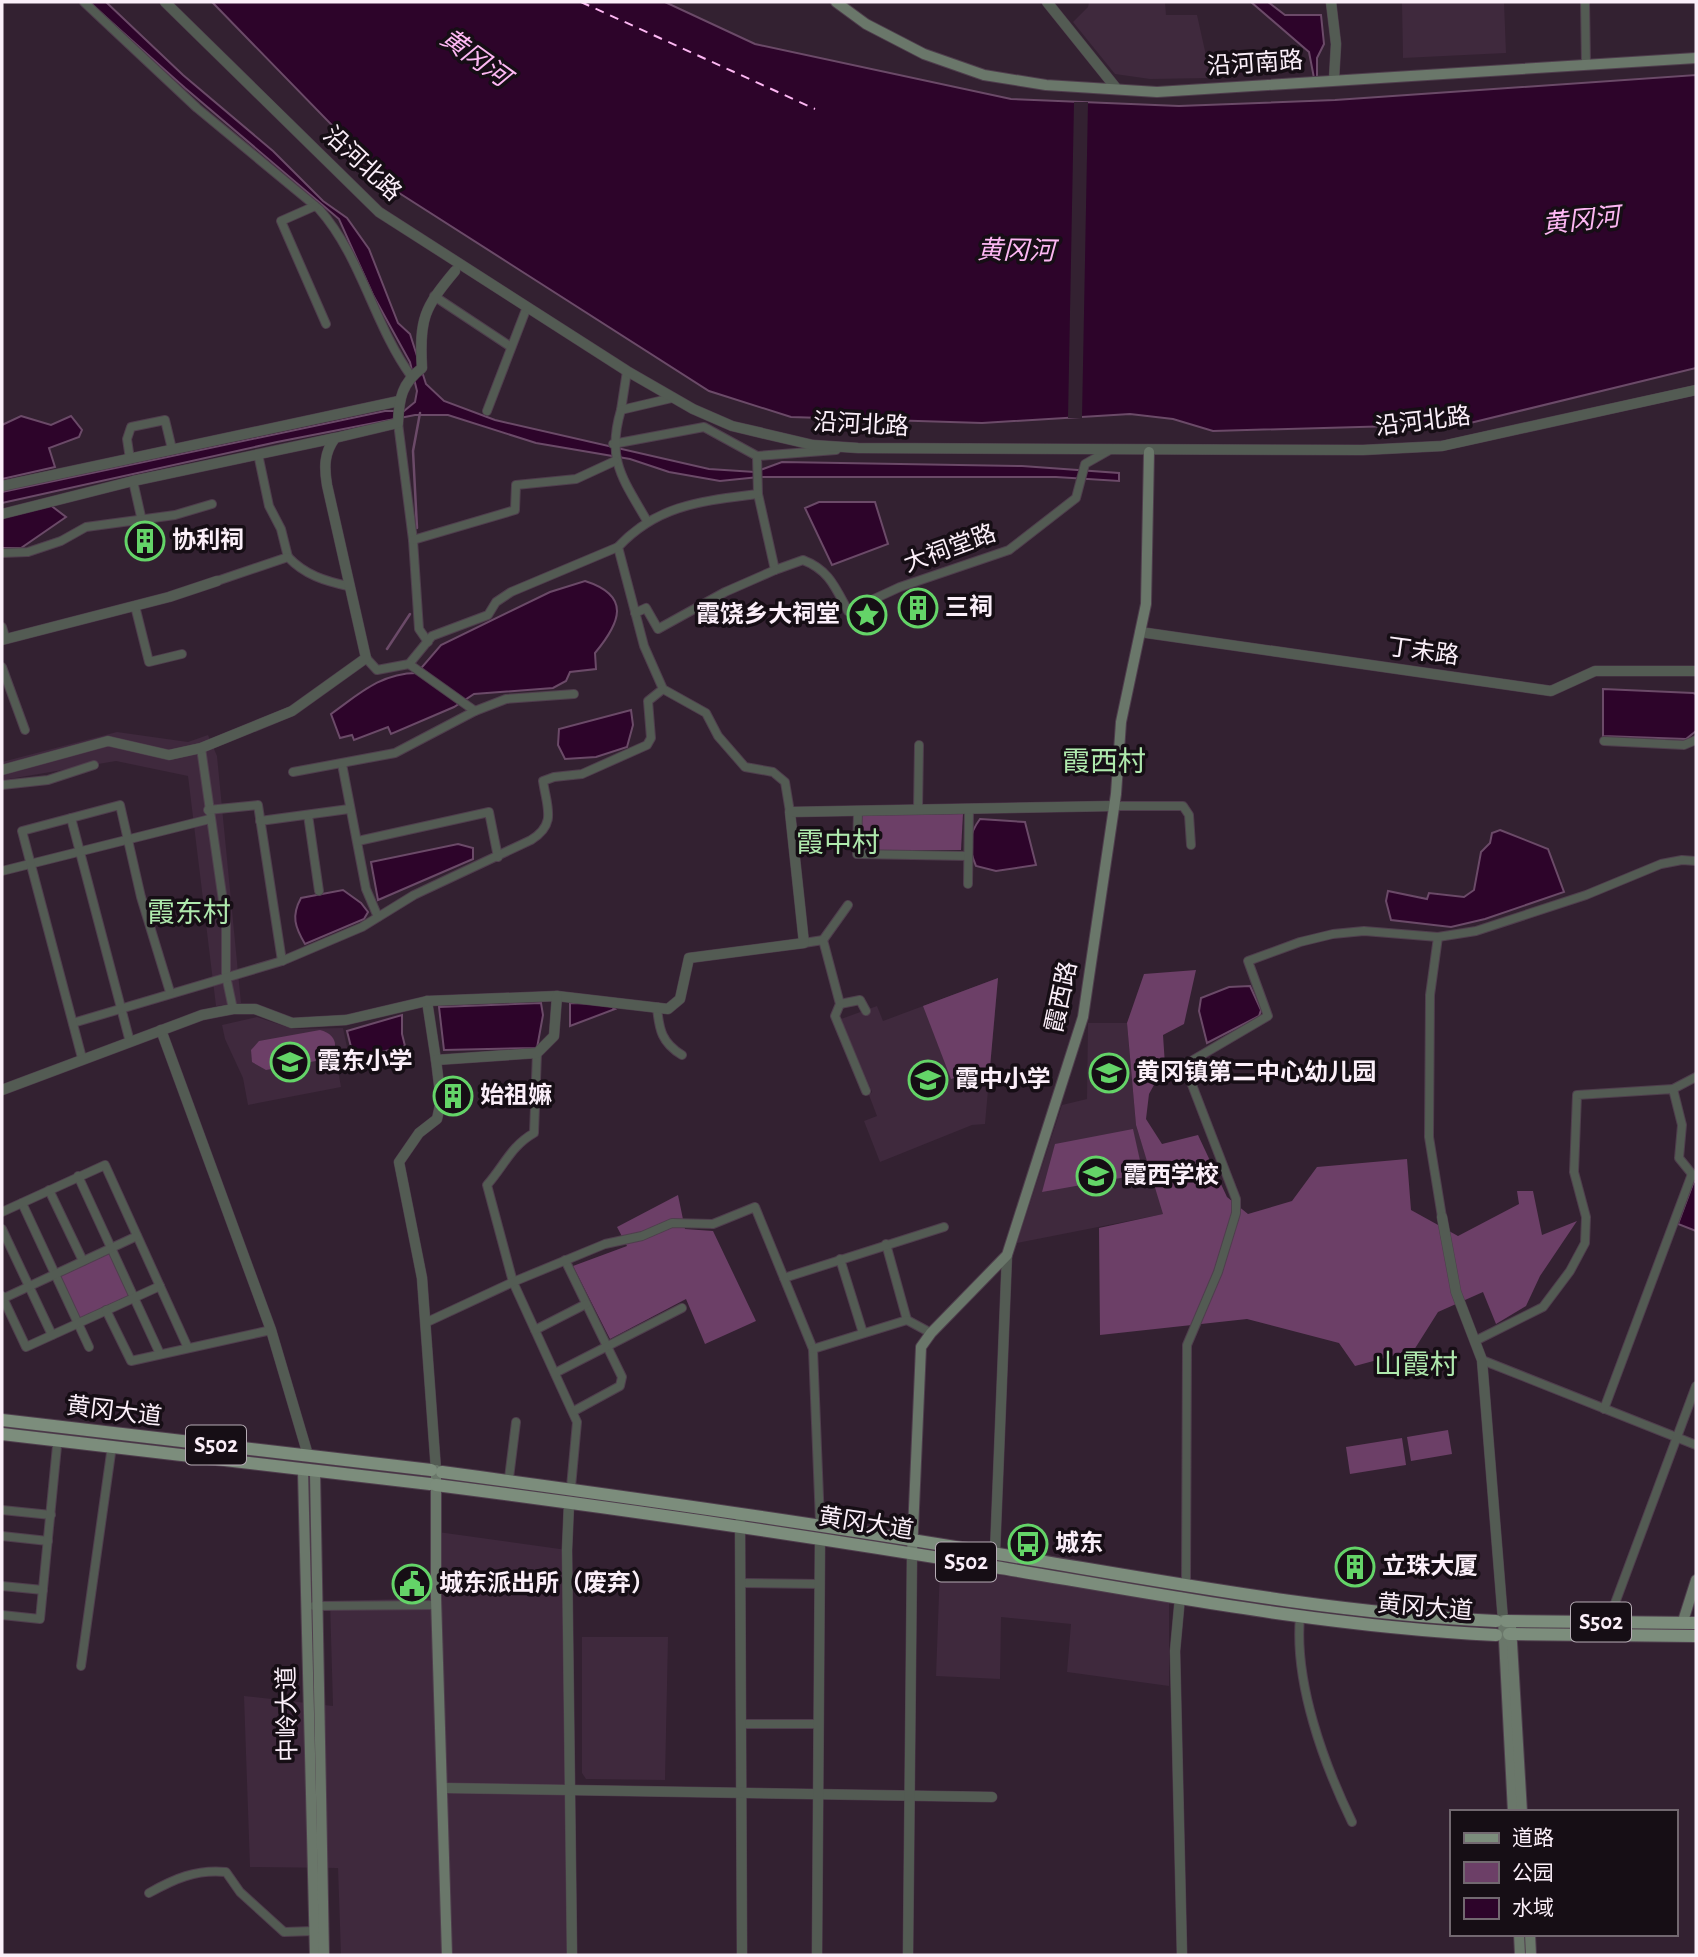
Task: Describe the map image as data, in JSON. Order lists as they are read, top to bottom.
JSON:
{
  "streets": {
    "main road": [
      "沿河南路",
      "霞西路",
      "黄冈大道",
      "S502",
      "中岭大道"
    ],
    "street": ["沿河北路", "大祠堂路", "丁未路"]
  },
  "crossings": [
    ["沿河北路", "大祠堂路"],
    ["沿河北路", "霞西路"],
    ["丁未路", "霞西路"]
  ],
  "districts": [
    "霞西村",
    "霞中村",
    "霞东村",
    "山霞村"
  ],
  "water": ["黄冈河"],
  "places": {
    "building": [
      "协利祠",
      "三祠",
      "始祖嫲",
      "立珠大厦"
    ],
    "place": ["霞饶乡大祠堂"],
    "school or university": [
      "霞东小学",
      "黄冈镇第二中心幼儿园",
      "霞中小学",
      "霞西学校"
    ],
    "bus stop": ["城东"],
    "public building": ["城东派出所（废弃）"]
  },
  "legend": ["道路", "公园", "水域"]
}
